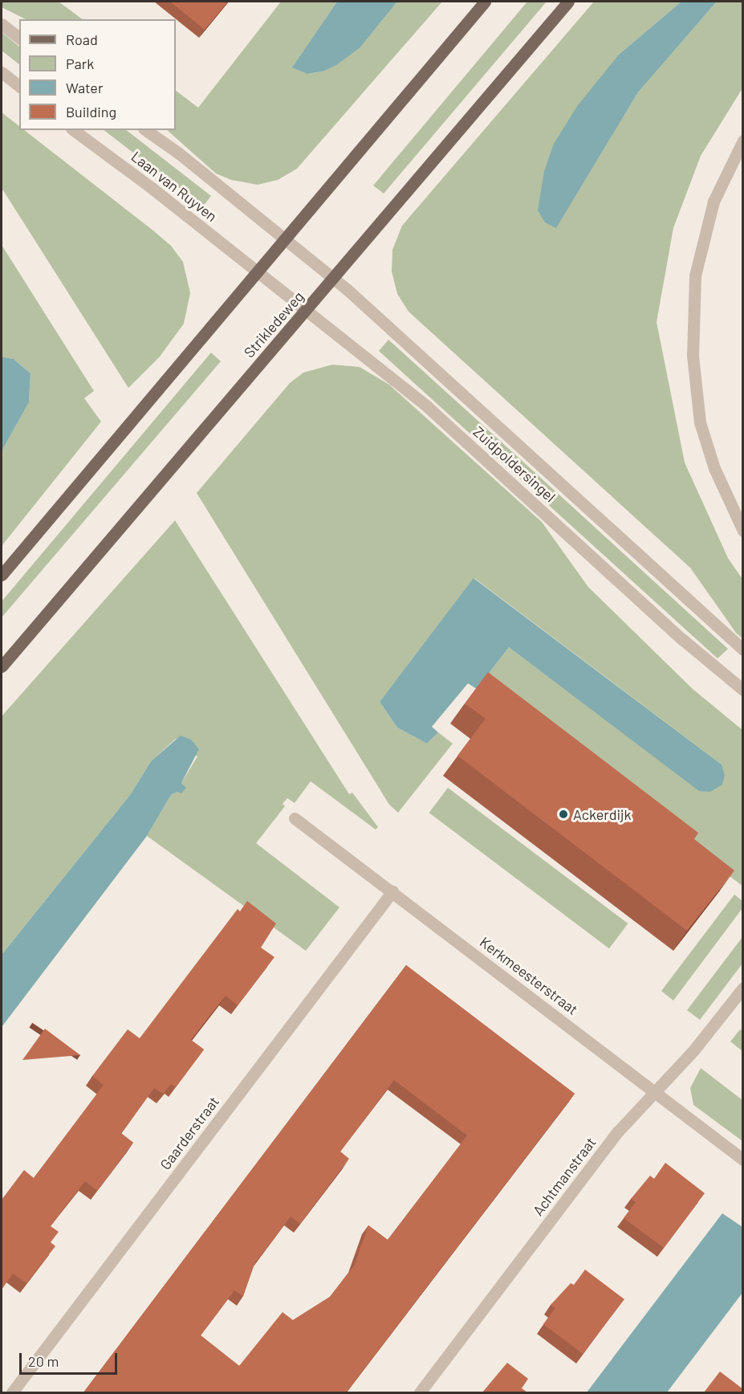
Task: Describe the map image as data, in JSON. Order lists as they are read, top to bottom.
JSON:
{
  "streets": {
    "main road": ["Strikledeweg"],
    "street": [
      "Laan van Ruyven",
      "Zuidpoldersingel",
      "Kerkmeesterstraat",
      "Gaarderstraat",
      "Achtmanstraat"
    ]
  },
  "crossings": [
    ["Laan van Ruyven", "Zuidpoldersingel"],
    ["Strikledeweg", "Zuidpoldersingel"],
    ["Kerkmeesterstraat", "Gaarderstraat"],
    ["Kerkmeesterstraat", "Achtmanstraat"]
  ],
  "places": ["Ackerdijk"],
  "legend": [
    "Road",
    "Park",
    "Water",
    "Building"
  ],
  "scale_bar": "20 m"
}
